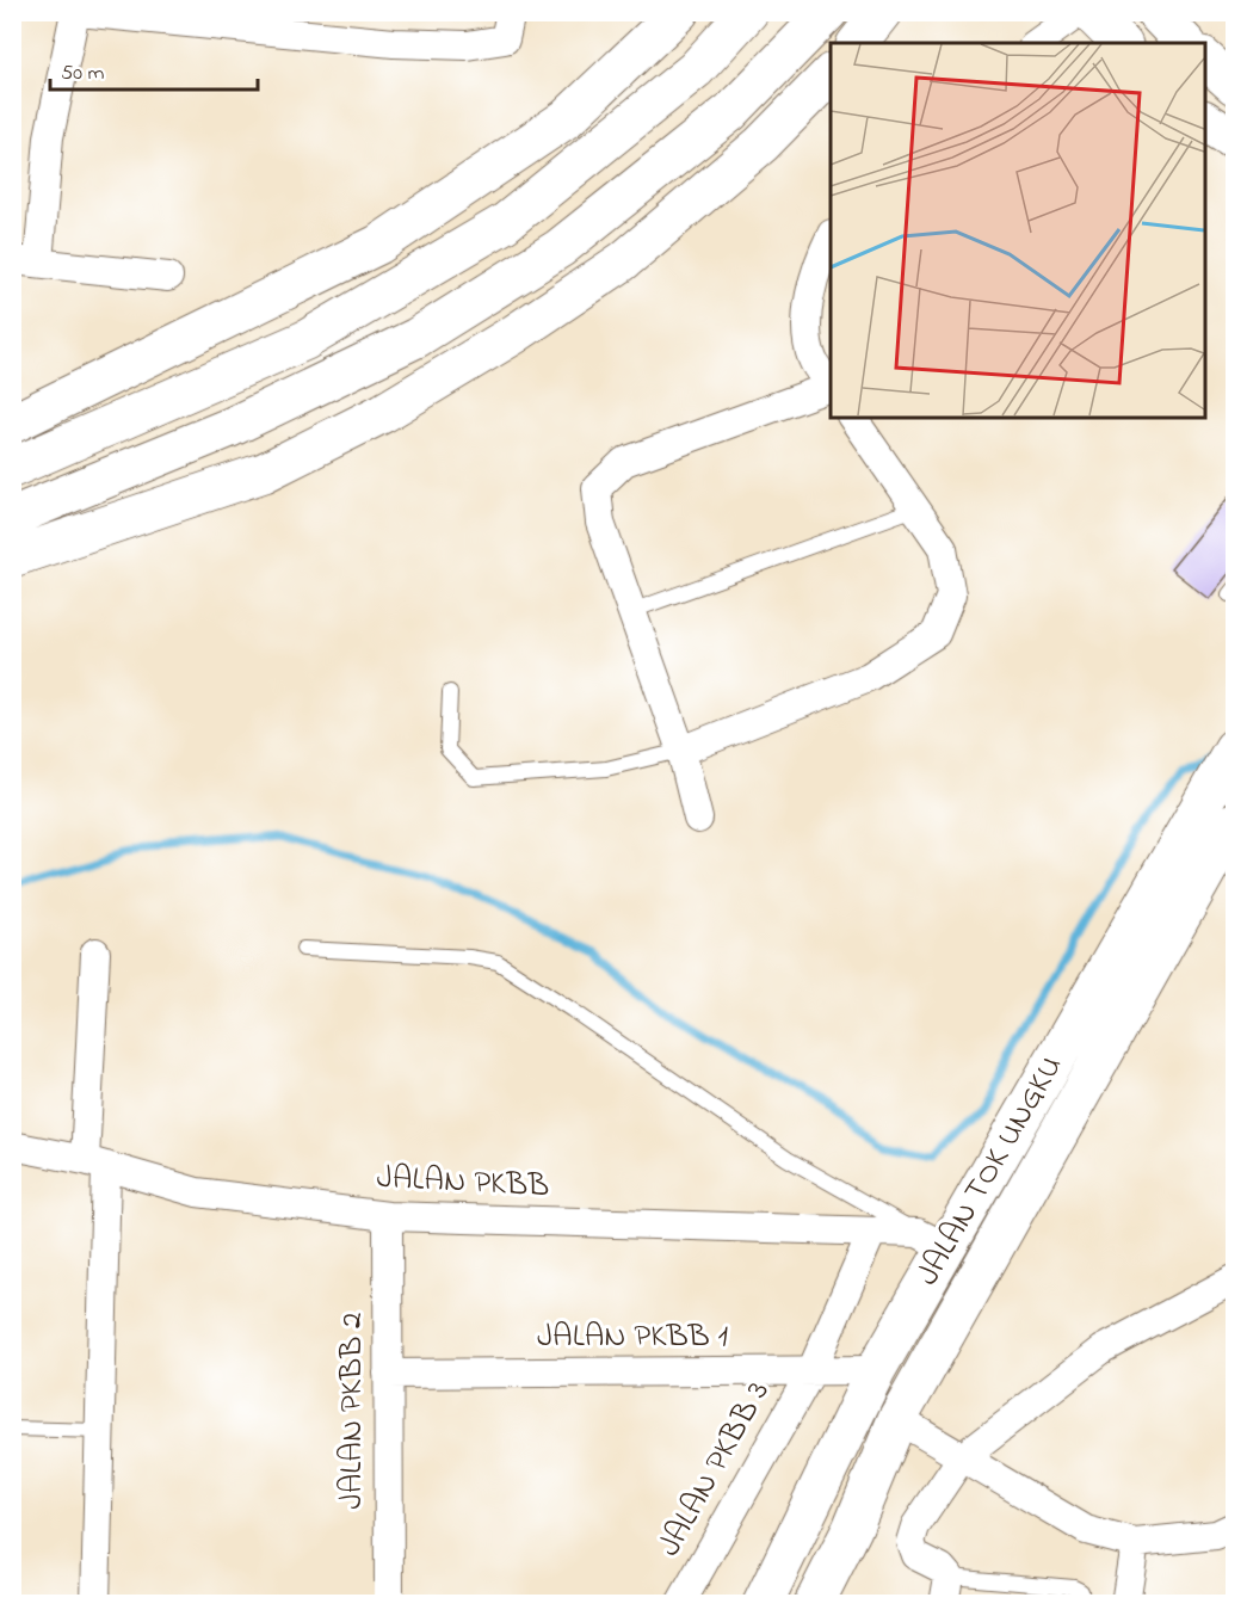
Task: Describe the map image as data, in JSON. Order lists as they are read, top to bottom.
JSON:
{
  "streets": {
    "main road": ["JALAN TOK UNGKU"],
    "street": [
      "JALAN PKBB",
      "JALAN PKBB 1",
      "JALAN PKBB 2",
      "JALAN PKBB 3"
    ]
  },
  "crossings": [
    ["JALAN TOK UNGKU", "JALAN PKBB"],
    ["JALAN TOK UNGKU", "JALAN PKBB 1"],
    ["JALAN PKBB", "JALAN PKBB 2"],
    ["JALAN PKBB", "JALAN PKBB 3"],
    ["JALAN PKBB 1", "JALAN PKBB 2"],
    ["JALAN PKBB 1", "JALAN PKBB 3"]
  ],
  "scale_bar": "50 m"
}
